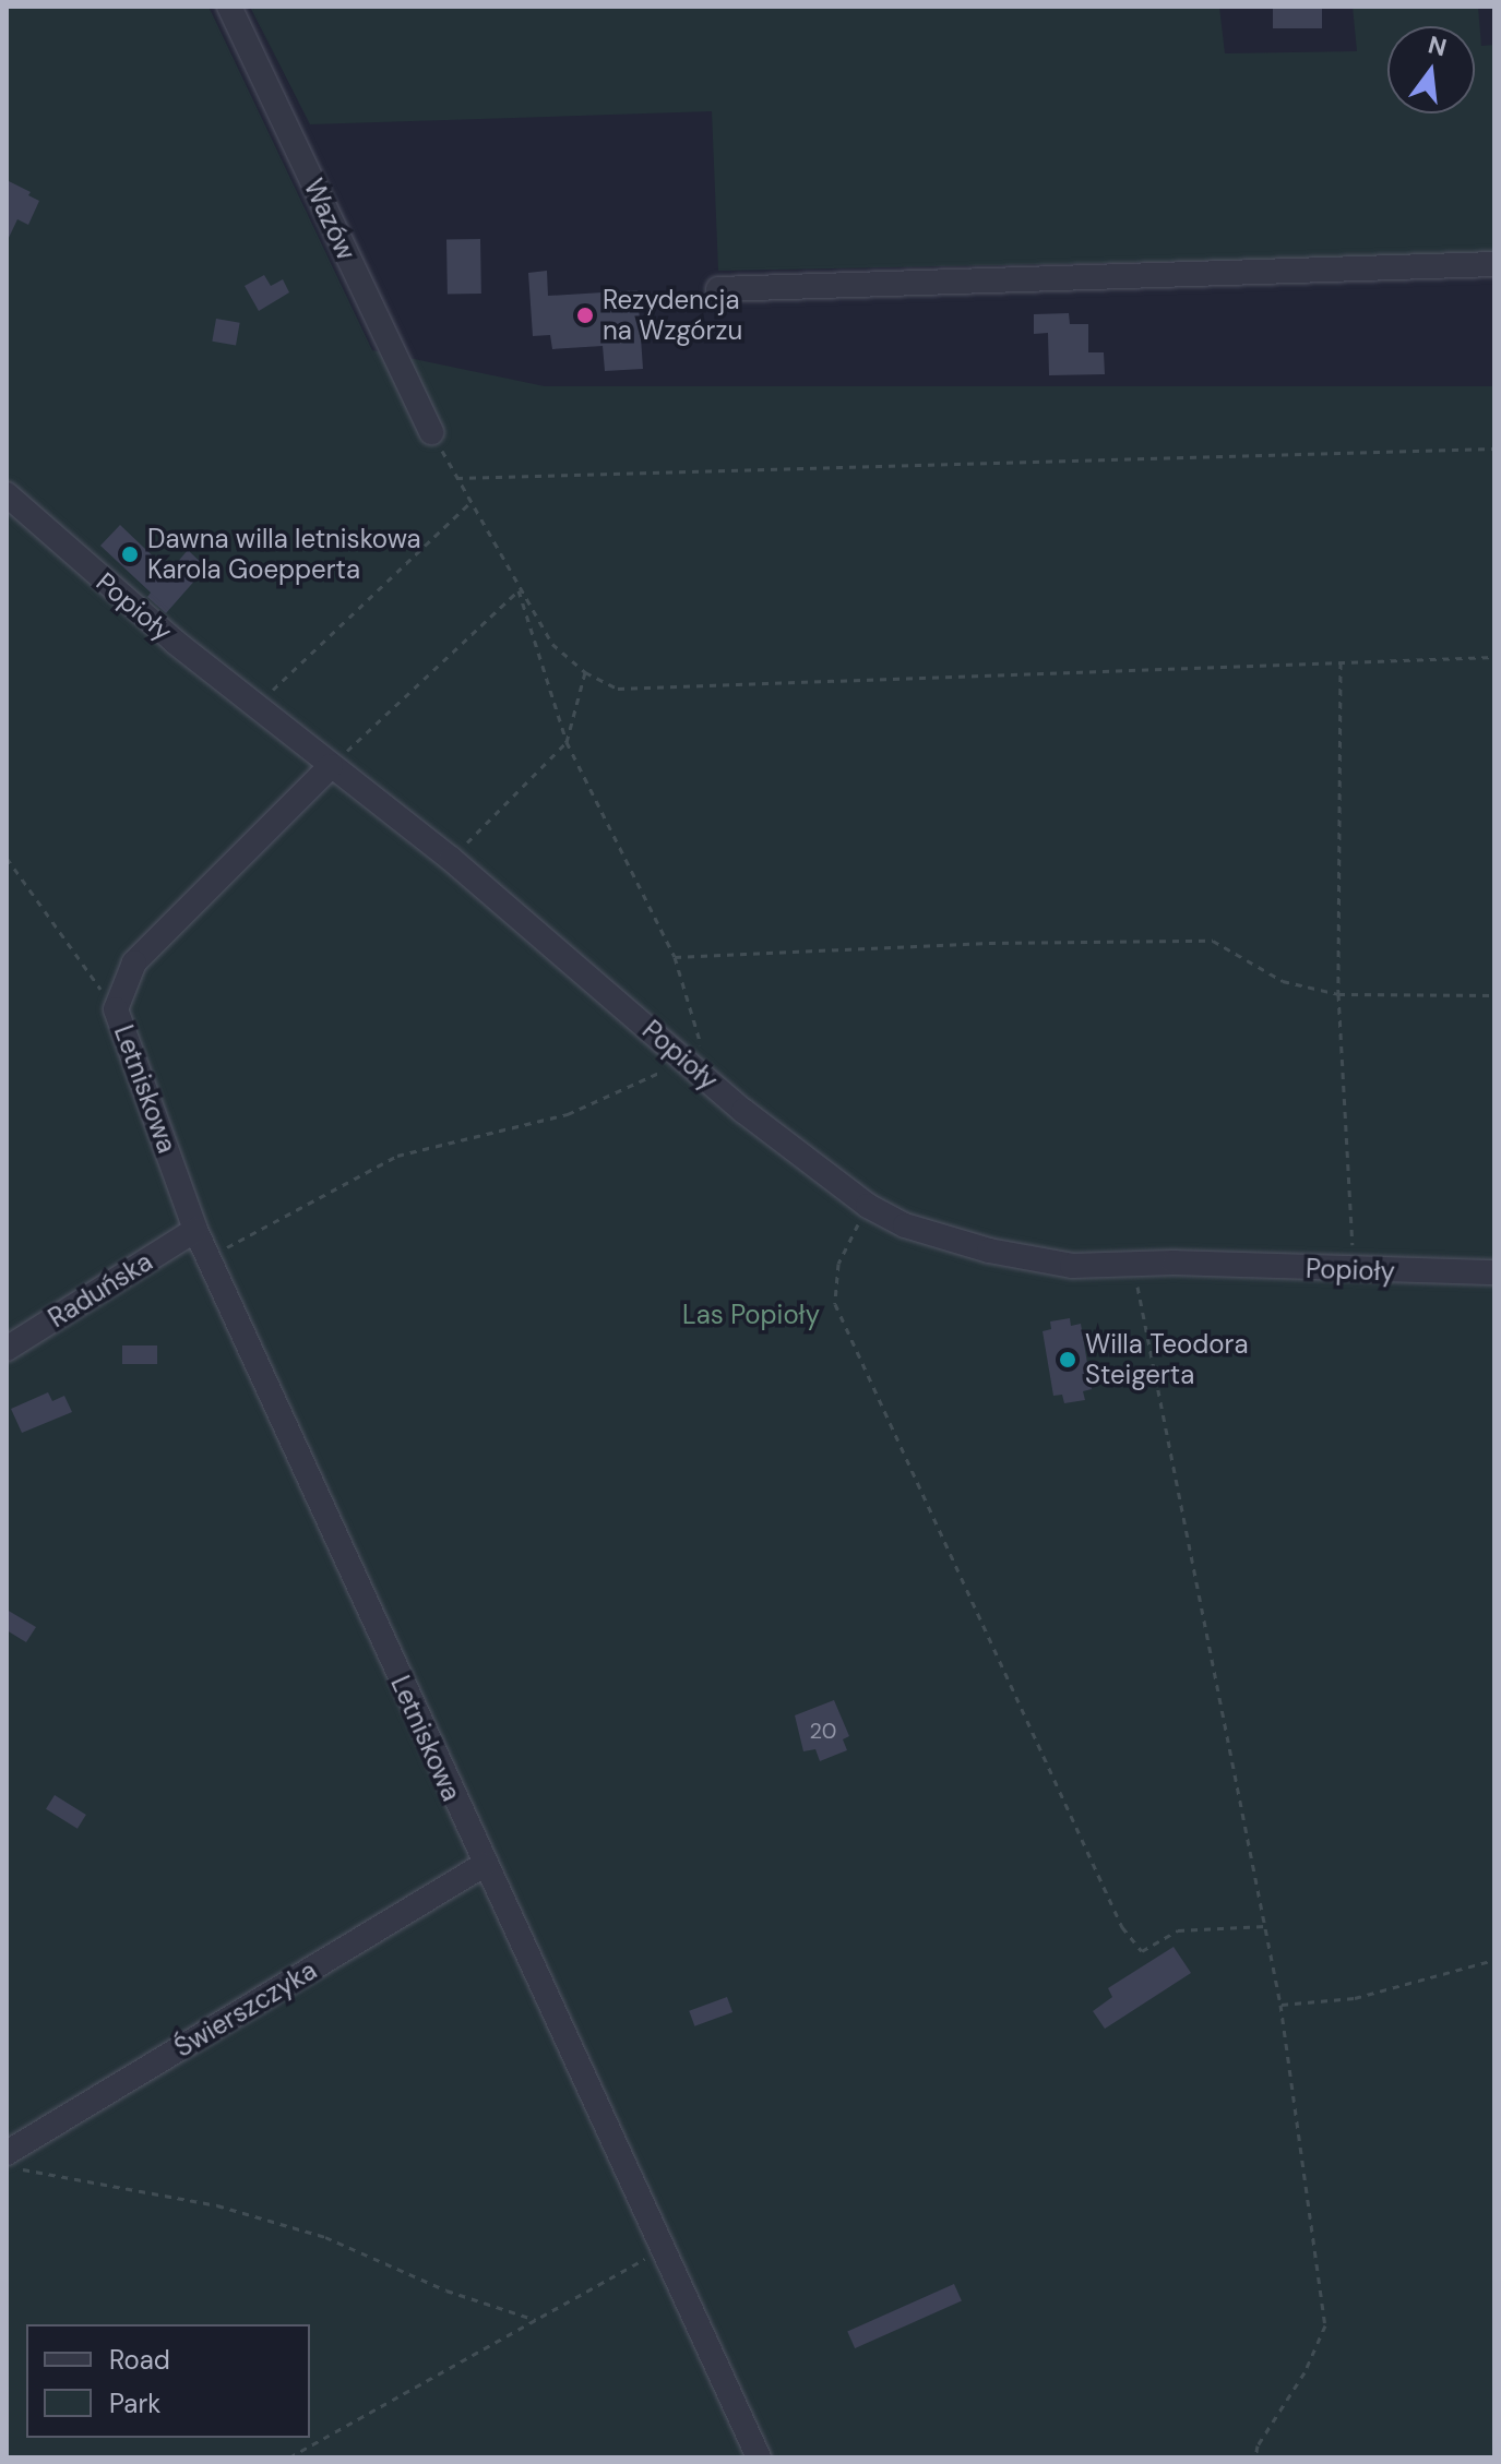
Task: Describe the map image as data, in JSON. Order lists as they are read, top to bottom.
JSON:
{
  "streets": {
    "street": [
      "Wazów",
      "Popioły",
      "Letniskowa",
      "Raduńska",
      "Świerszczyka"
    ]
  },
  "crossings": [
    ["Popioły", "Letniskowa"],
    ["Letniskowa", "Raduńska"],
    ["Letniskowa", "Świerszczyka"]
  ],
  "parks": ["Las Popioły"],
  "places": ["Rezydencja na Wzgórzu", "Dawna willa letniskowa Karola Goepperta", "Willa Teodora Steigerta"],
  "house_numbers": ["20"],
  "legend": ["Road", "Park"],
  "north": "top"
}
